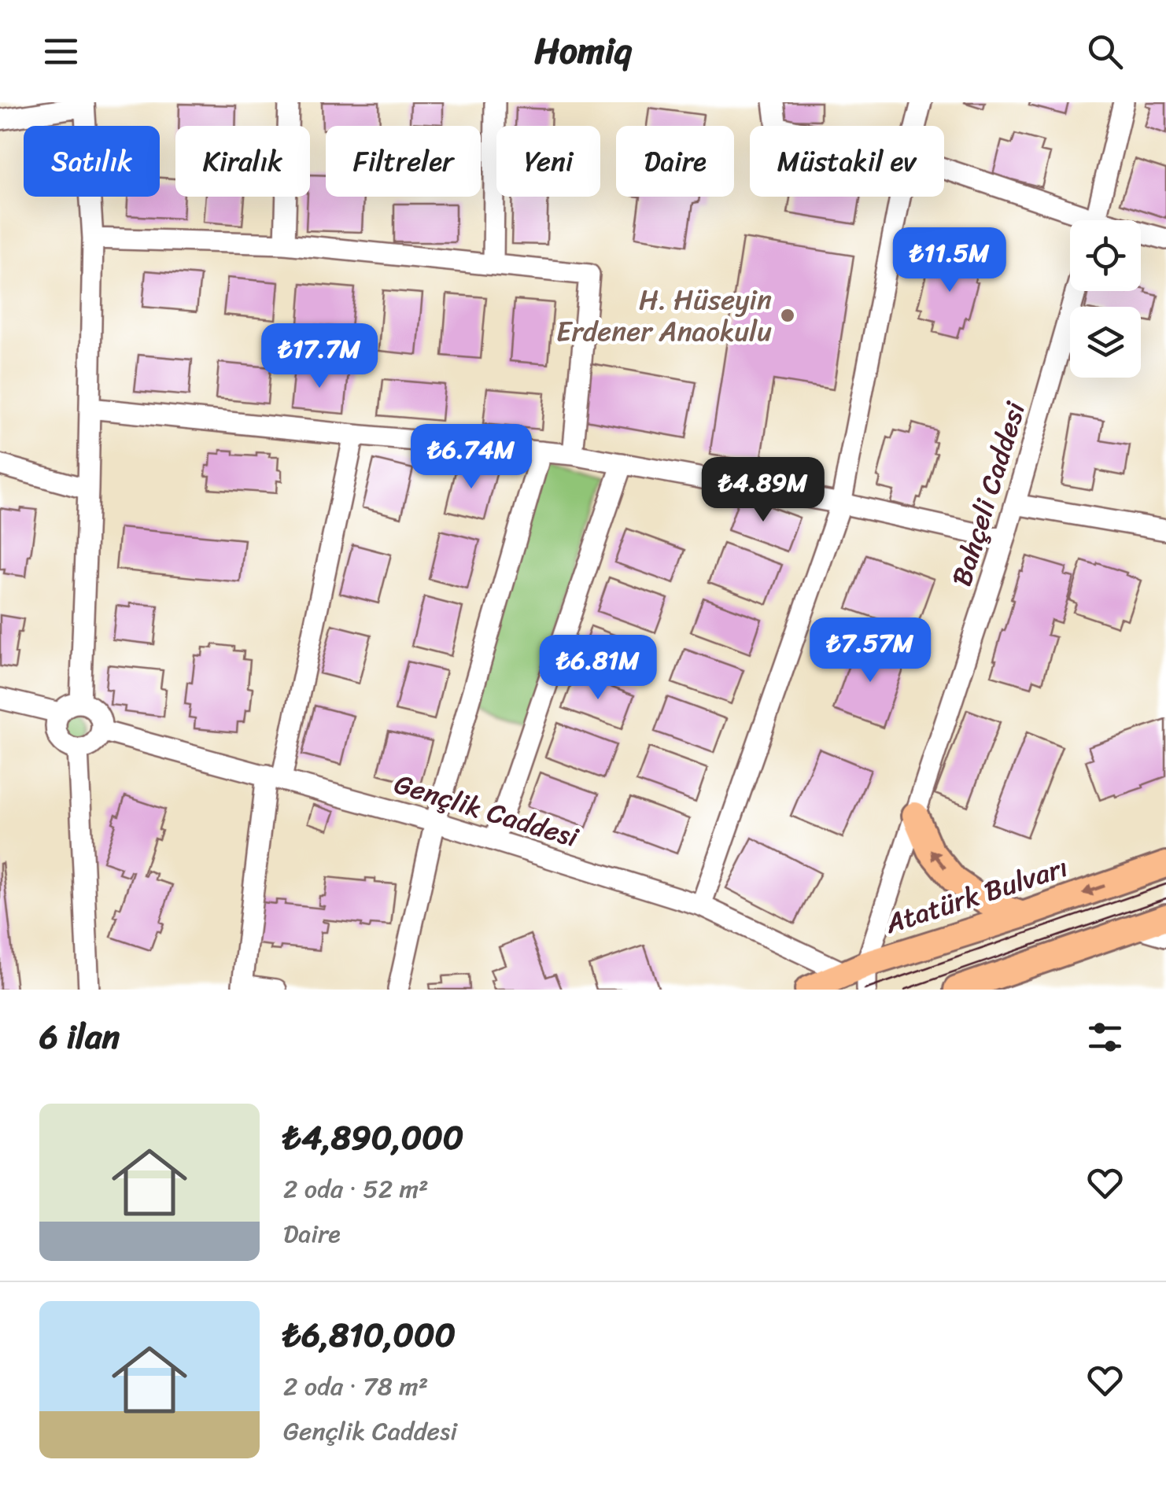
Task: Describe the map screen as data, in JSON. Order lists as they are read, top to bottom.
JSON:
{
  "streets": {
    "main road": ["Atatürk Bulvarı"],
    "street": ["Bahçeli Caddesi", "Gençlik Caddesi"]
  },
  "crossings": [
    ["Bahçeli Caddesi", "Gençlik Caddesi"],
    ["Bahçeli Caddesi", "Atatürk Bulvarı"],
    ["Gençlik Caddesi", "Atatürk Bulvarı"]
  ],
  "places": ["H. Hüseyin Erdener Anaokulu"],
  "page": {
    "header": "Homiq",
    "chip": [
      "Satılık",
      "Kiralık",
      "Filtreler",
      "Yeni",
      "Daire",
      "Müstakil ev"
    ],
    "price": [
      "₺11.5M",
      "₺17.7M",
      "₺6.74M",
      "₺4.89M",
      "₺7.57M",
      "₺6.81M"
    ],
    "heading": "6 ilan",
    "list": [
      {
        "name": "₺4,890,000",
        "note": "2 oda · 52 m² · Daire"
      },
      {
        "name": "₺6,810,000",
        "note": "2 oda · 78 m² · Gençlik Caddesi"
      }
    ]
  }
}
